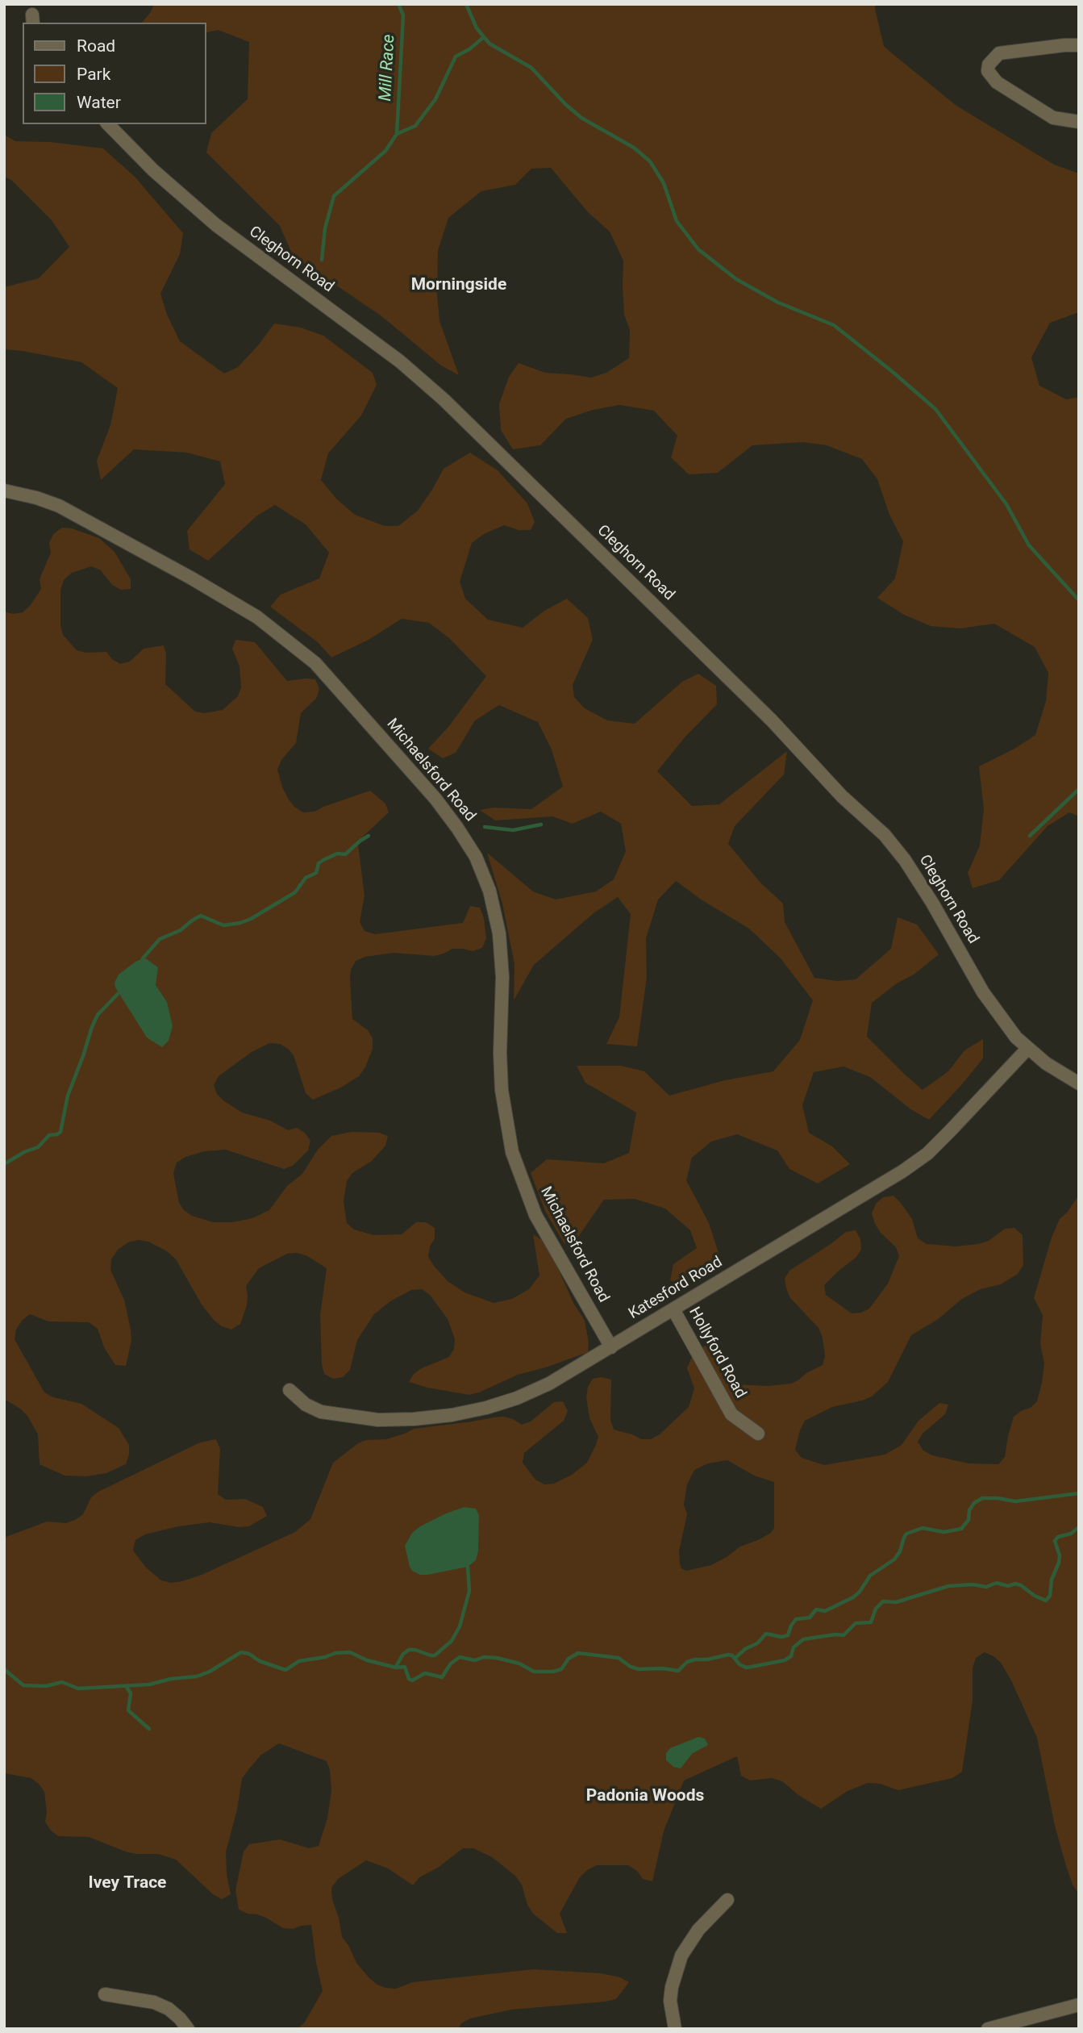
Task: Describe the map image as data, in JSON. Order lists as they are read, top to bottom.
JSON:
{
  "streets": {
    "street": [
      "Cleghorn Road",
      "Michaelsford Road",
      "Katesford Road",
      "Hollyford Road"
    ]
  },
  "crossings": [
    ["Cleghorn Road", "Katesford Road"],
    ["Michaelsford Road", "Katesford Road"],
    ["Katesford Road", "Hollyford Road"]
  ],
  "districts": ["Morningside", "Padonia Woods", "Ivey Trace"],
  "water": ["Mill Race"],
  "legend": ["Road", "Park", "Water"]
}
